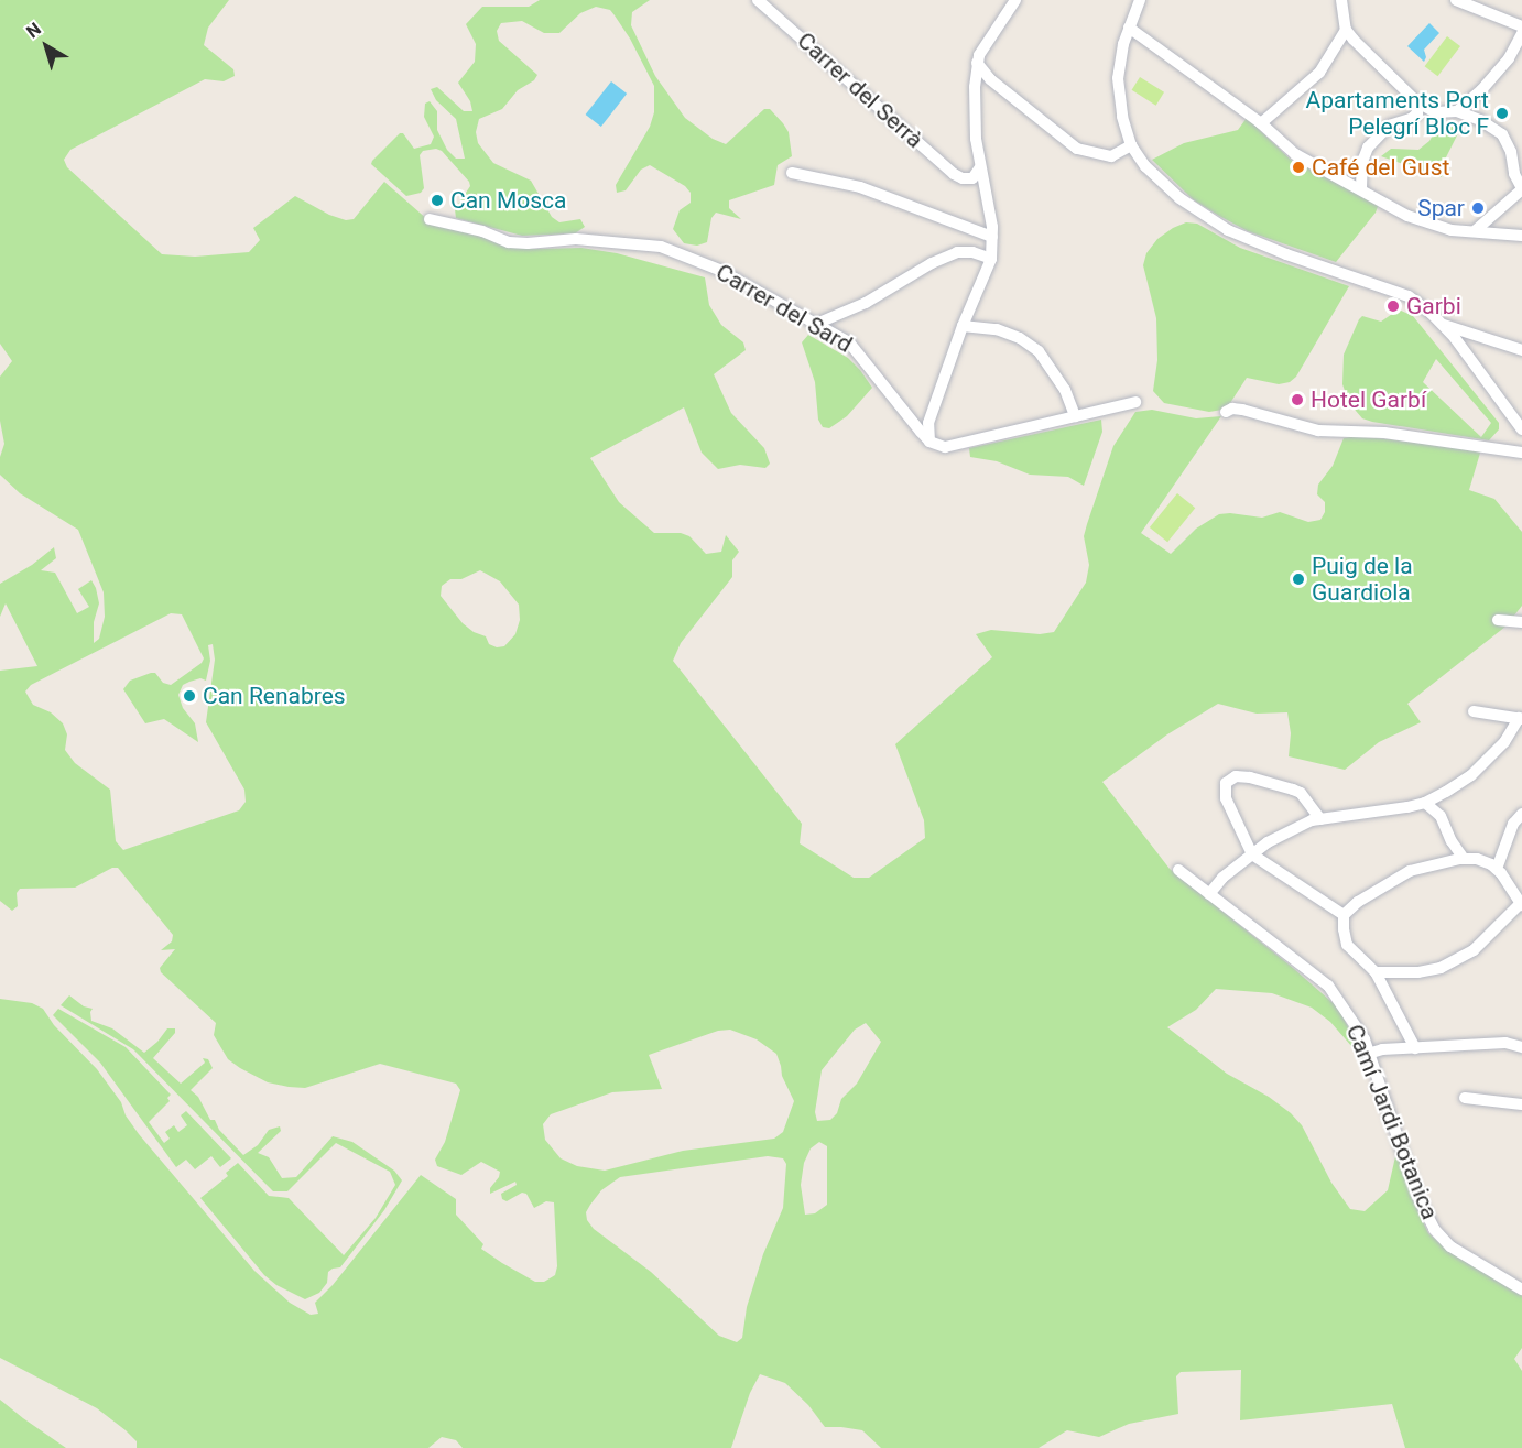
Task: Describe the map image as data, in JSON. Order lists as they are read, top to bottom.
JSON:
{
  "streets": {
    "street": ["Carrer del Serrà", "Carrer del Sard", "Camí Jardi Botanica"]
  },
  "places": [
    "Apartaments Port Pelegrí Bloc F",
    "Café del Gust",
    "Can Mosca",
    "Spar",
    "Garbi",
    "Hotel Garbí",
    "Puig de la Guardiola",
    "Can Renabres"
  ],
  "north": "top left"
}
